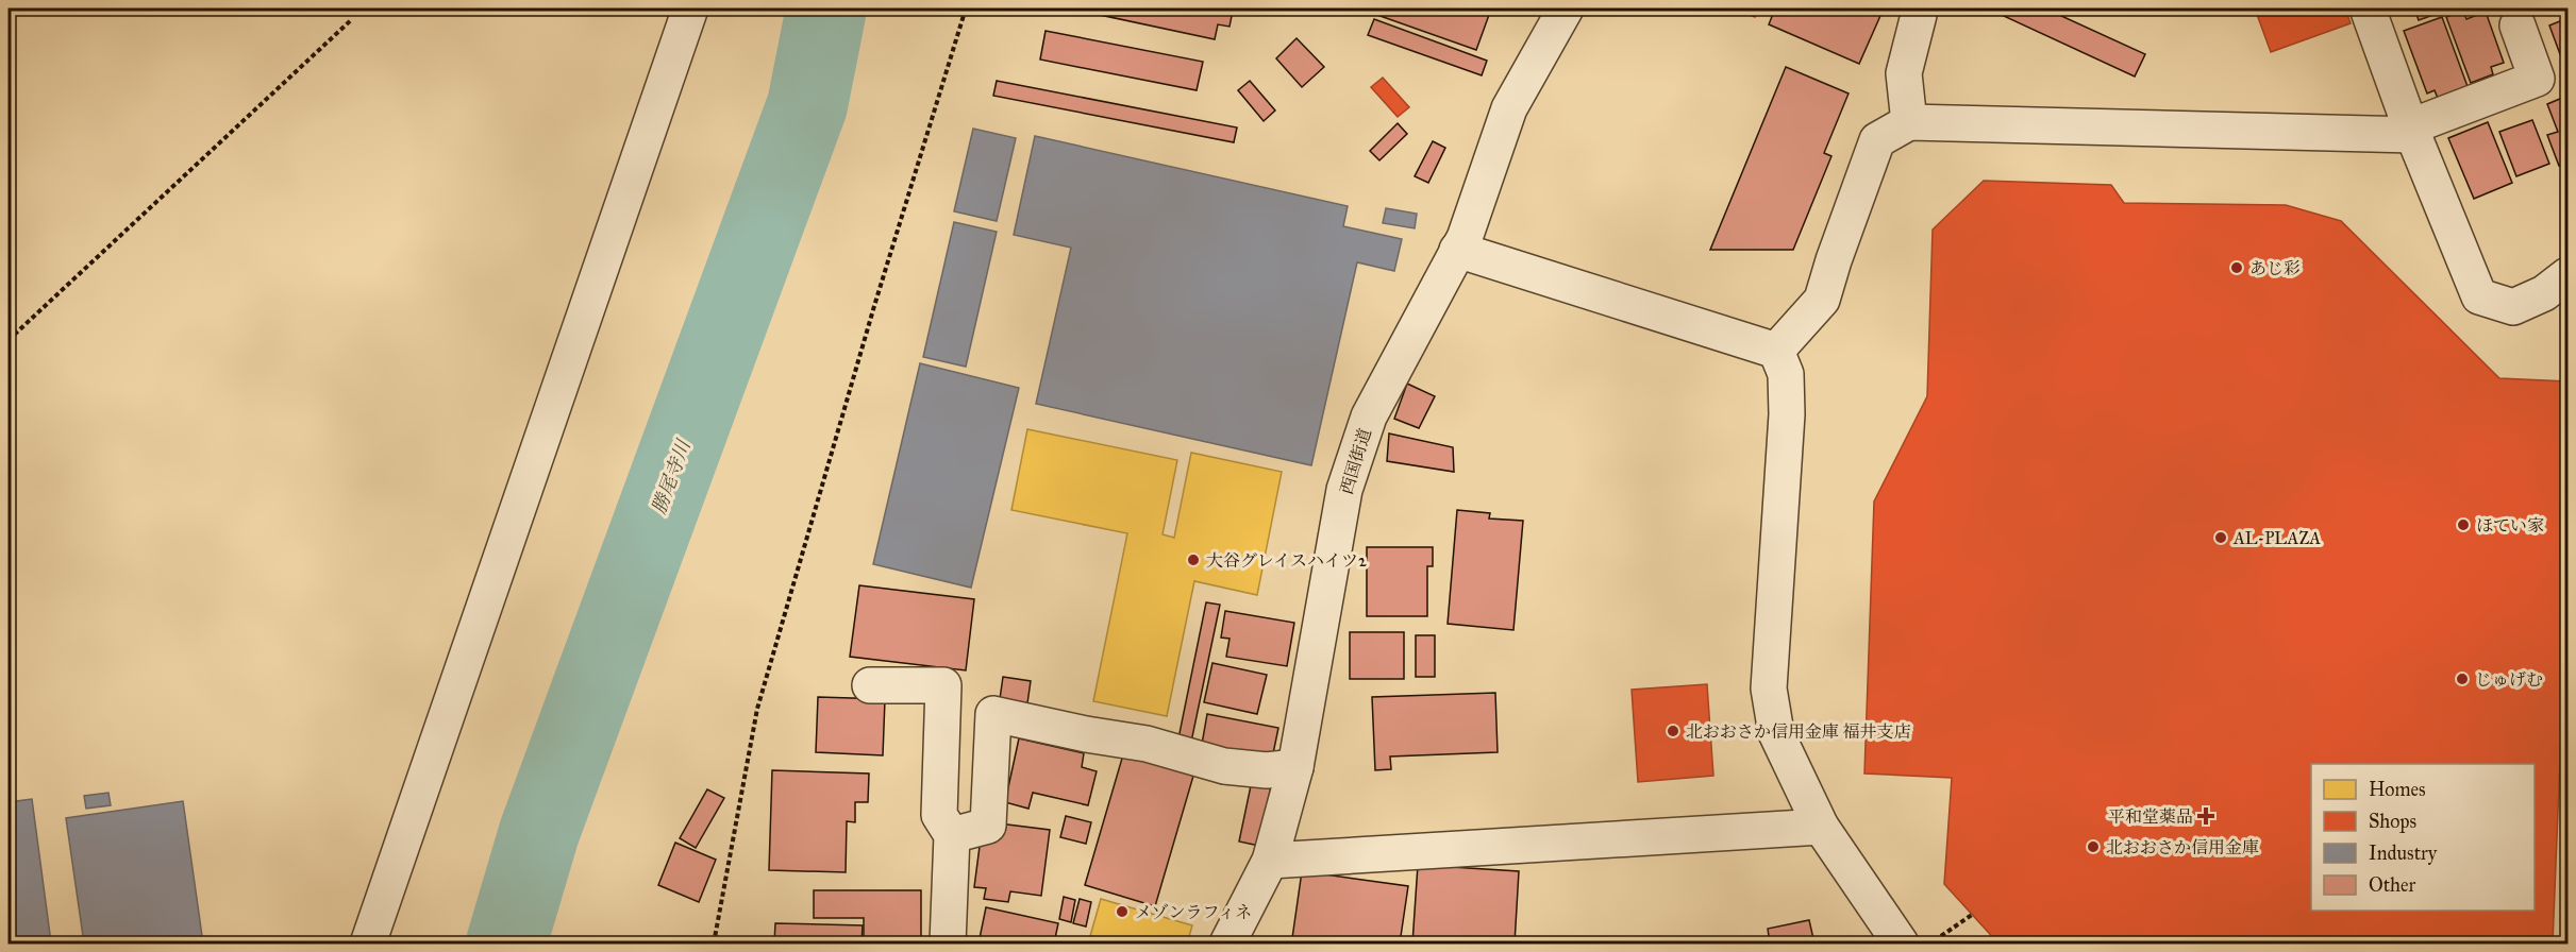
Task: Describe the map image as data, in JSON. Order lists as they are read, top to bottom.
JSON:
{
  "streets": {
    "street": ["西国街道"]
  },
  "water": ["勝尾寺川"],
  "places": {
    "other": [
      "あじ彩",
      "ほてい家",
      "AL-PLAZA",
      "大谷グレイスハイツ2",
      "じゅげむ",
      "北おおさか信用金庫 福井支店",
      "北おおさか信用金庫",
      "メゾンラフィネ"
    ],
    "health": ["平和堂薬品"]
  },
  "legend": [
    "Homes",
    "Shops",
    "Industry",
    "Other"
  ]
}
